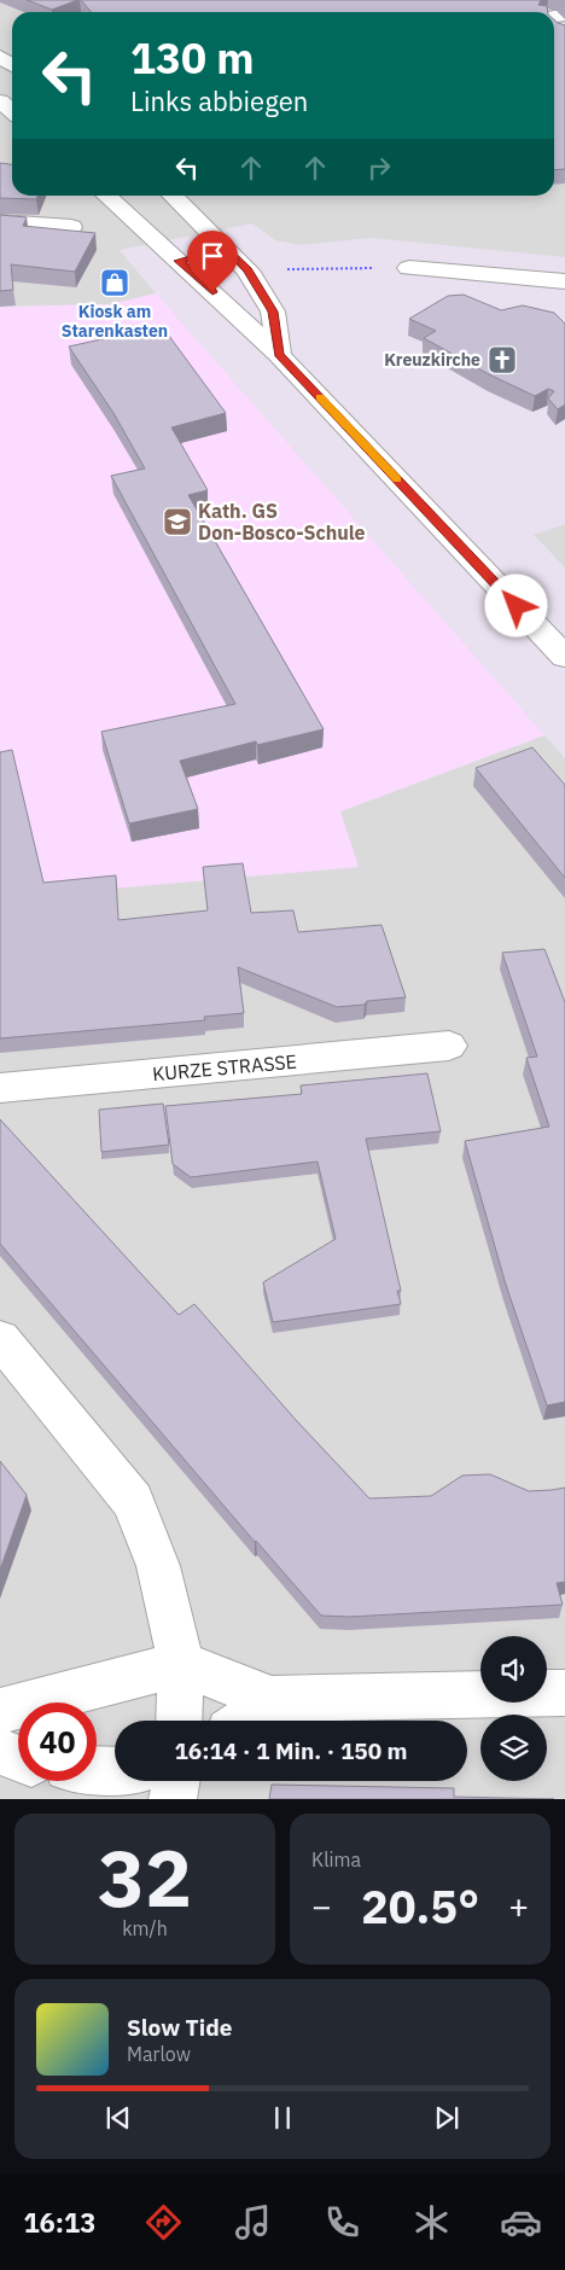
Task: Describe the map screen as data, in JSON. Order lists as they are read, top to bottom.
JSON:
{
  "streets": {
    "street": ["KURZE STRASSE"]
  },
  "places": {
    "shop": ["Kiosk am Starenkasten"],
    "church": ["Kreuzkirche"],
    "school or university": ["Kath. GS Don-Bosco-Schule"]
  },
  "page": {
    "turn": ["130 m", "Links abbiegen"],
    "limit": "40",
    "trip": "16:14 · 1 Min. · 150 m",
    "tile": [
      ["32", "km/h"],
      "Klima"
    ],
    "heat": ["−", "20.5°", "+"],
    "song": ["Slow Tide", "Marlow"],
    "tabs": "16:13"
  }
}
